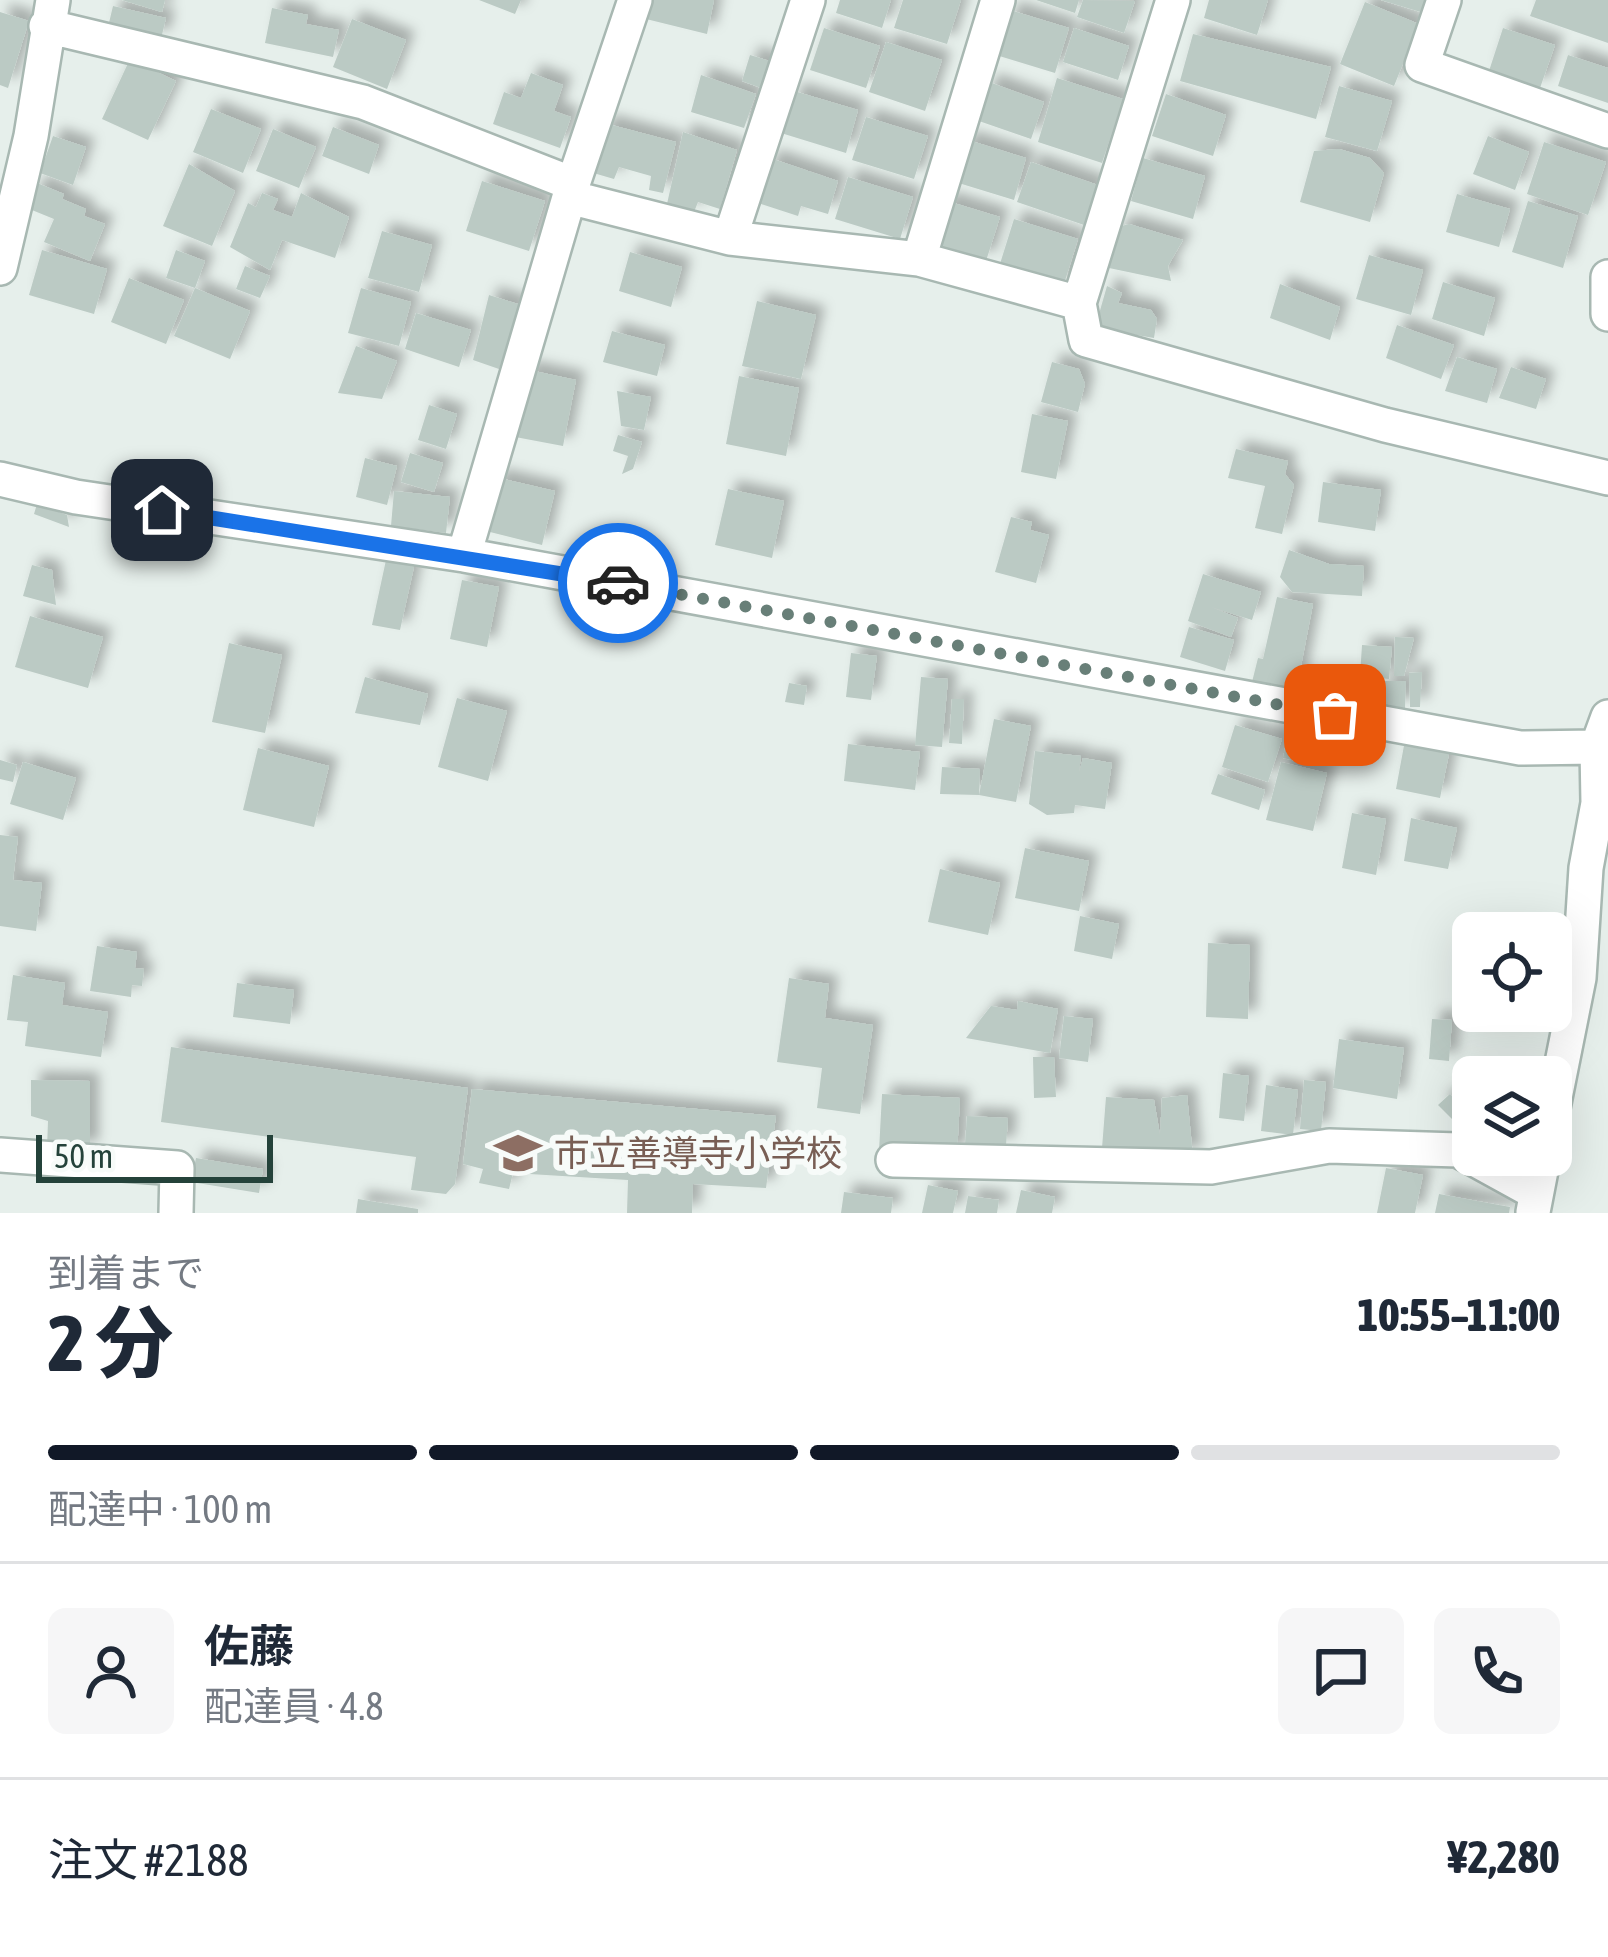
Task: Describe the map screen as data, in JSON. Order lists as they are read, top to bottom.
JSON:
{
  "places": {
    "school or university": ["市立善導寺小学校"]
  },
  "scale_bar": "50 m",
  "page": {
    "scale": "50 m",
    "heading": ["2 分", "到着まで", "10:55–11:00"],
    "panel": [
      "佐藤",
      "配達員 · 4.8",
      "注文 #2188",
      "¥2,280"
    ],
    "bar": "配達中 · 100 m"
  }
}
